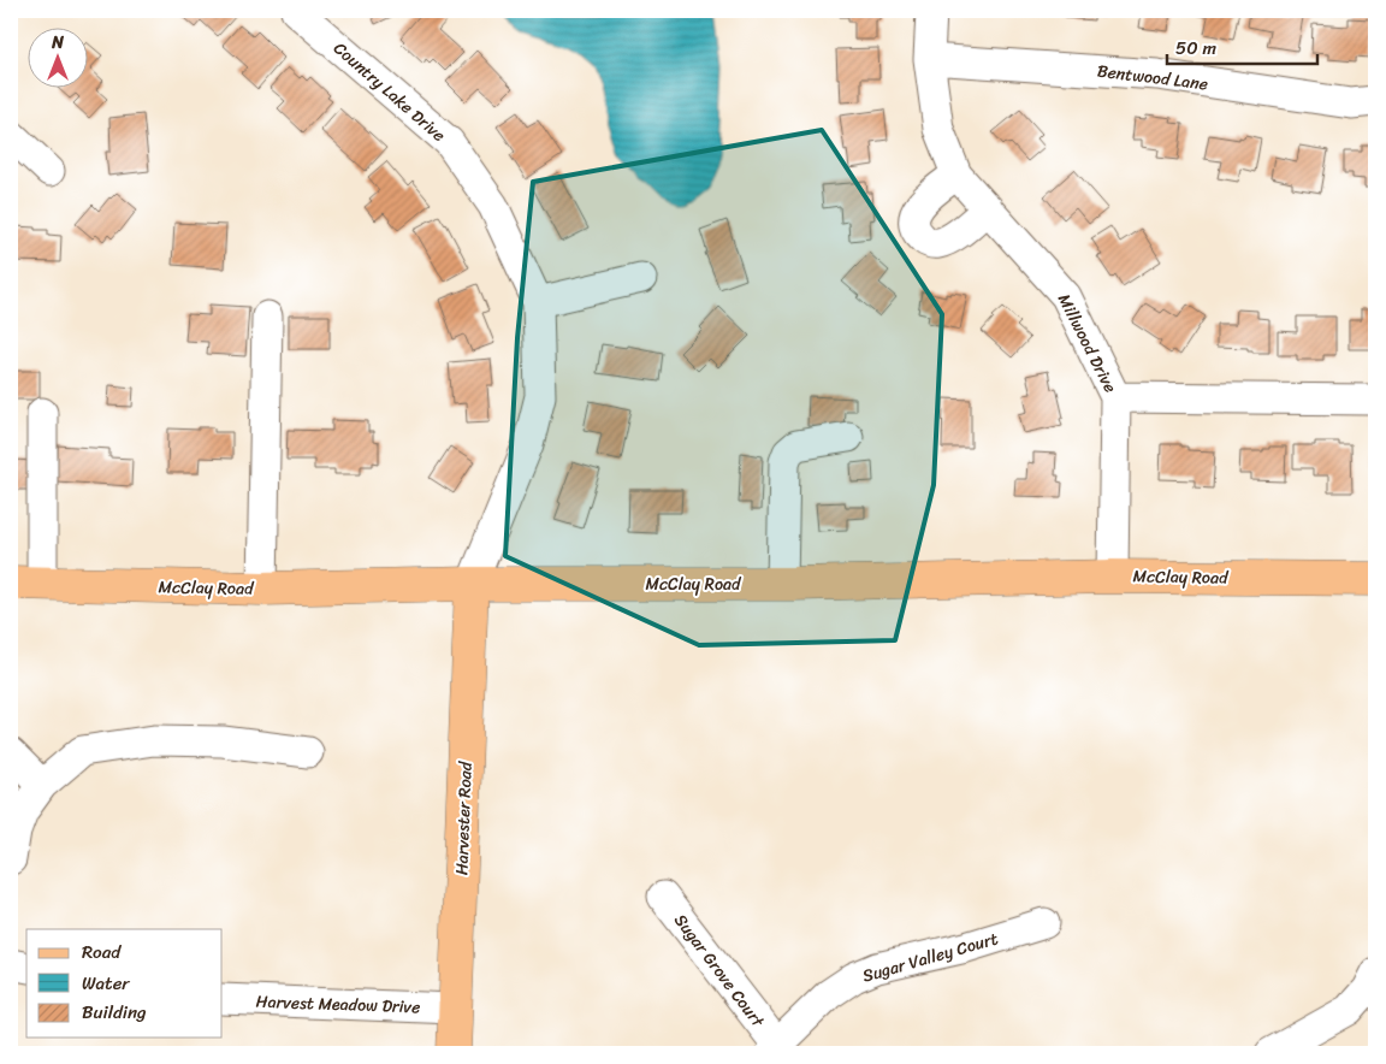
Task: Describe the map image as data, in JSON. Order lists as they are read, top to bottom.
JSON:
{
  "streets": {
    "main road": ["McClay Road", "Harvester Road"],
    "street": [
      "Bentwood Lane",
      "Country Lake Drive",
      "Millwood Drive",
      "Sugar Valley Court",
      "Sugar Grove Court",
      "Harvest Meadow Drive"
    ]
  },
  "crossings": [
    ["Bentwood Lane", "Millwood Drive"],
    ["Country Lake Drive", "McClay Road"],
    ["Country Lake Drive", "Harvester Road"],
    ["Millwood Drive", "McClay Road"],
    ["McClay Road", "Harvester Road"],
    ["Harvester Road", "Harvest Meadow Drive"],
    ["Sugar Valley Court", "Sugar Grove Court"]
  ],
  "legend": ["Road", "Water", "Building"],
  "scale_bar": "50 m",
  "north": "top"
}
